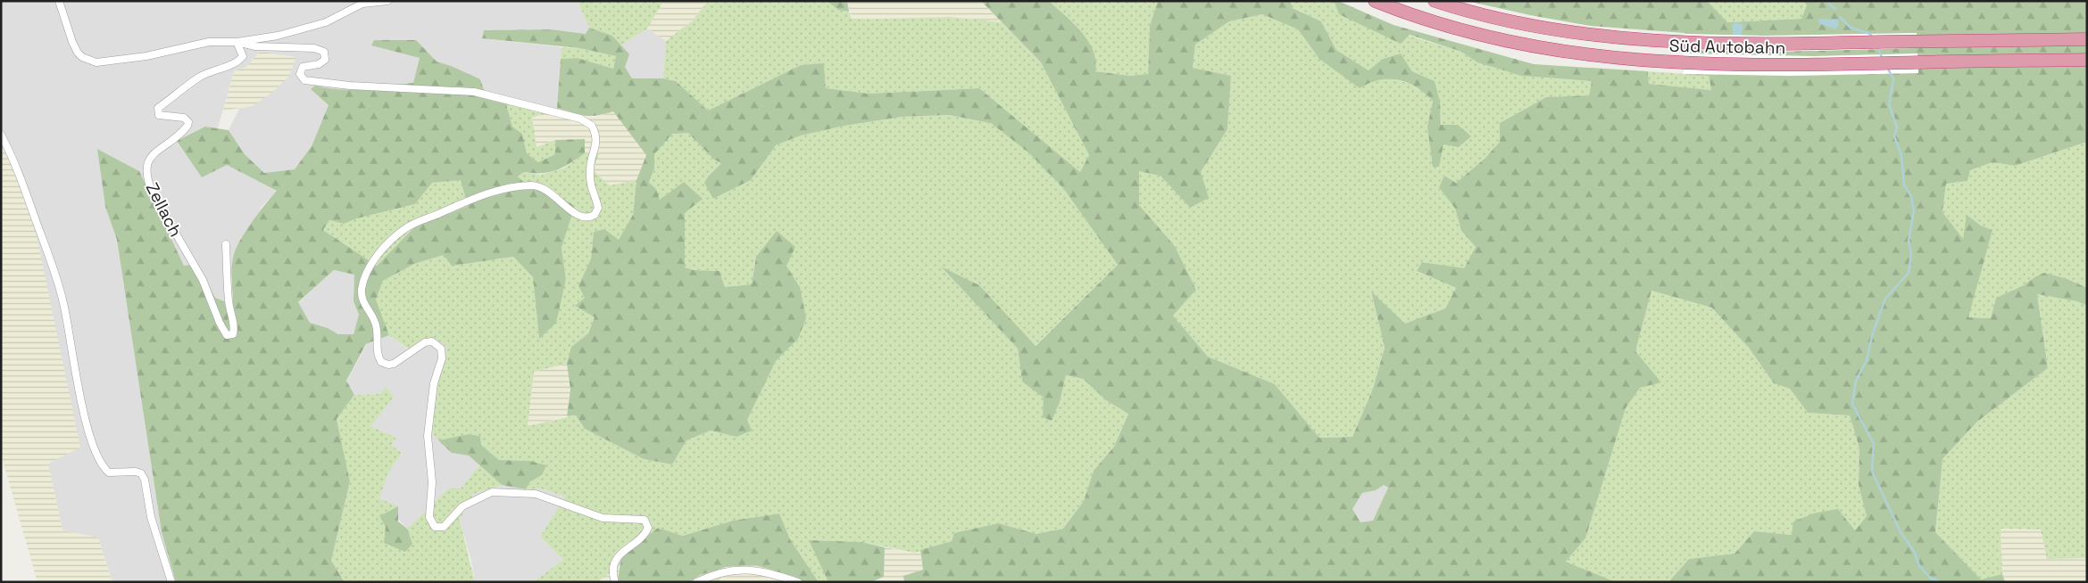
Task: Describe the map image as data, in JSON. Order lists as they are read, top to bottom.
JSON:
{
  "streets": {
    "highway": ["Süd Autobahn"],
    "street": ["Zellach"]
  }
}
